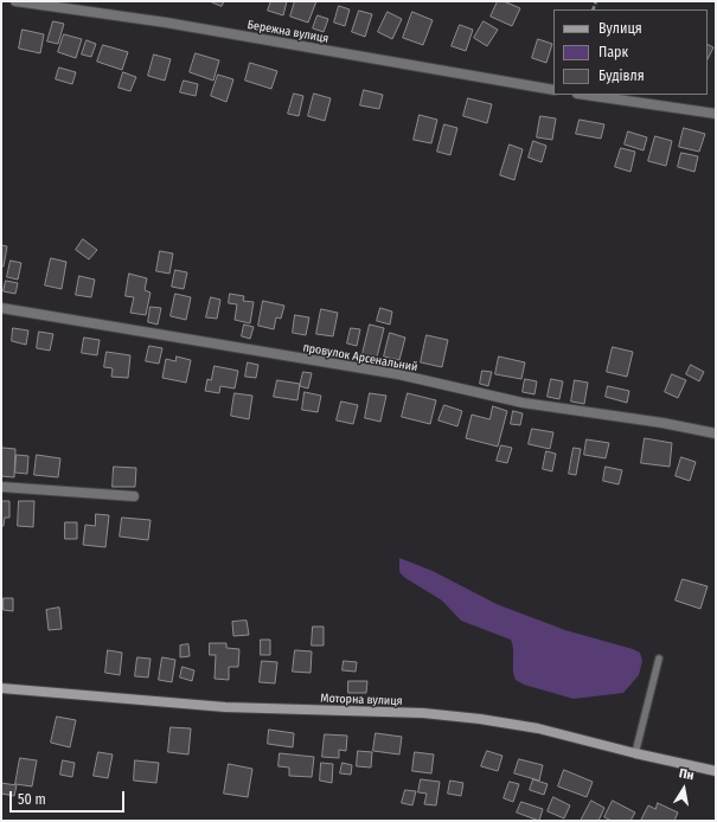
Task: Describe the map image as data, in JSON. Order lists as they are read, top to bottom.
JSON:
{
  "streets": {
    "street": ["Бережна вулиця", "провулок Арсенальний", "Моторна вулиця"]
  },
  "legend": ["Вулиця", "Парк", "Будівля"],
  "scale_bar": "50 m",
  "north": "top"
}
